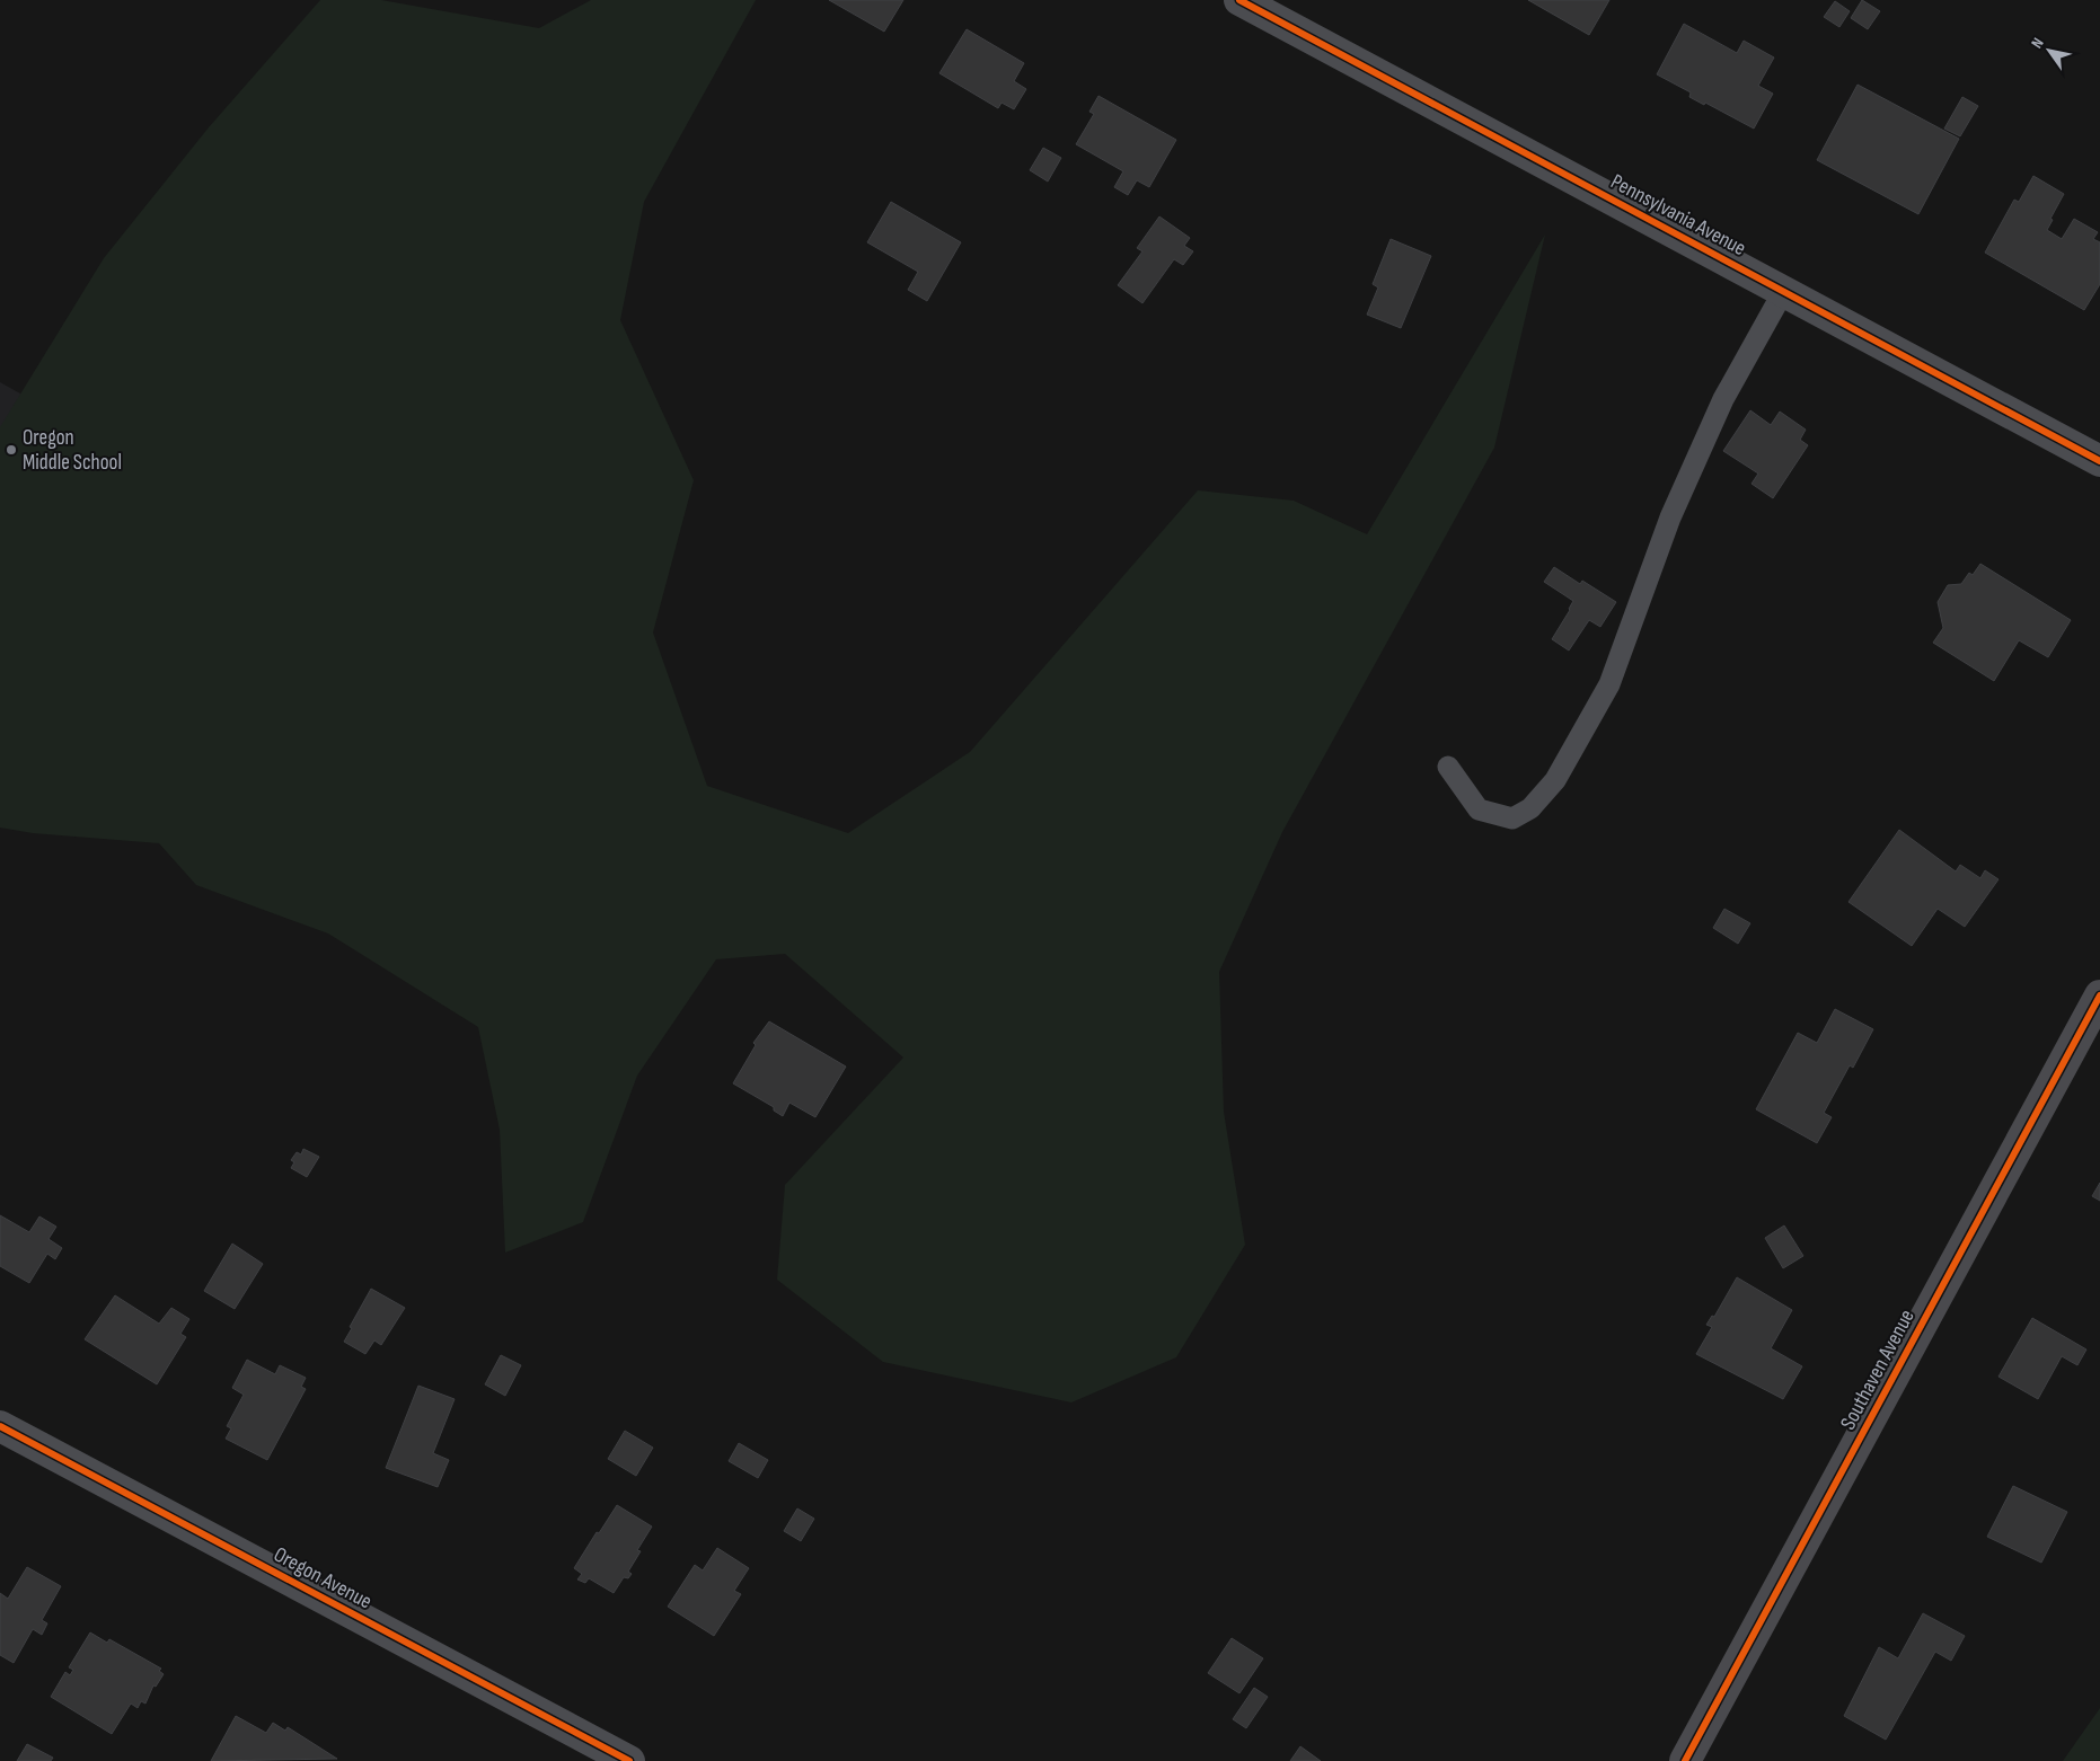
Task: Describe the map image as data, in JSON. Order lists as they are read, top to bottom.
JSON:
{
  "streets": {
    "street": ["Pennsylvania Avenue", "Southaven Avenue", "Oregon Avenue"]
  },
  "places": ["Oregon Middle School"],
  "north": "top left"
}
